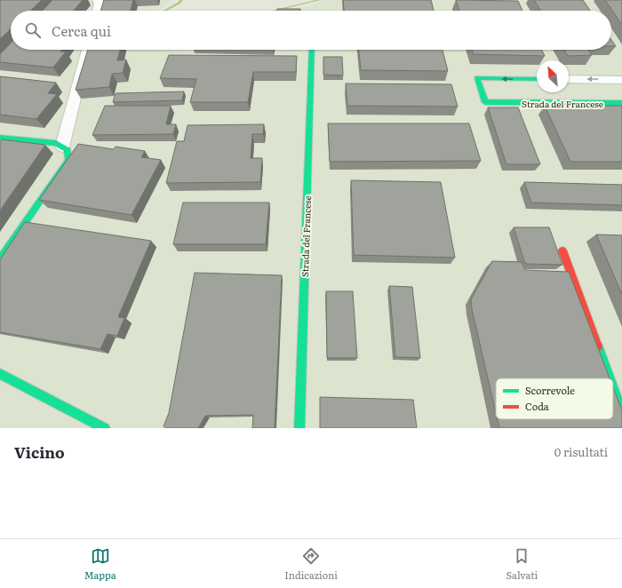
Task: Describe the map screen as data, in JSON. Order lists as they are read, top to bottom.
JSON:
{
  "streets": {
    "street": ["Strada del Francese"]
  },
  "legend": ["Scorrevole", "Coda"],
  "north": "top left",
  "page": {
    "search": "Cerca qui",
    "heading": ["Vicino", "0 risultati"],
    "nav": ["Mappa", "Indicazioni", "Salvati"]
  }
}
